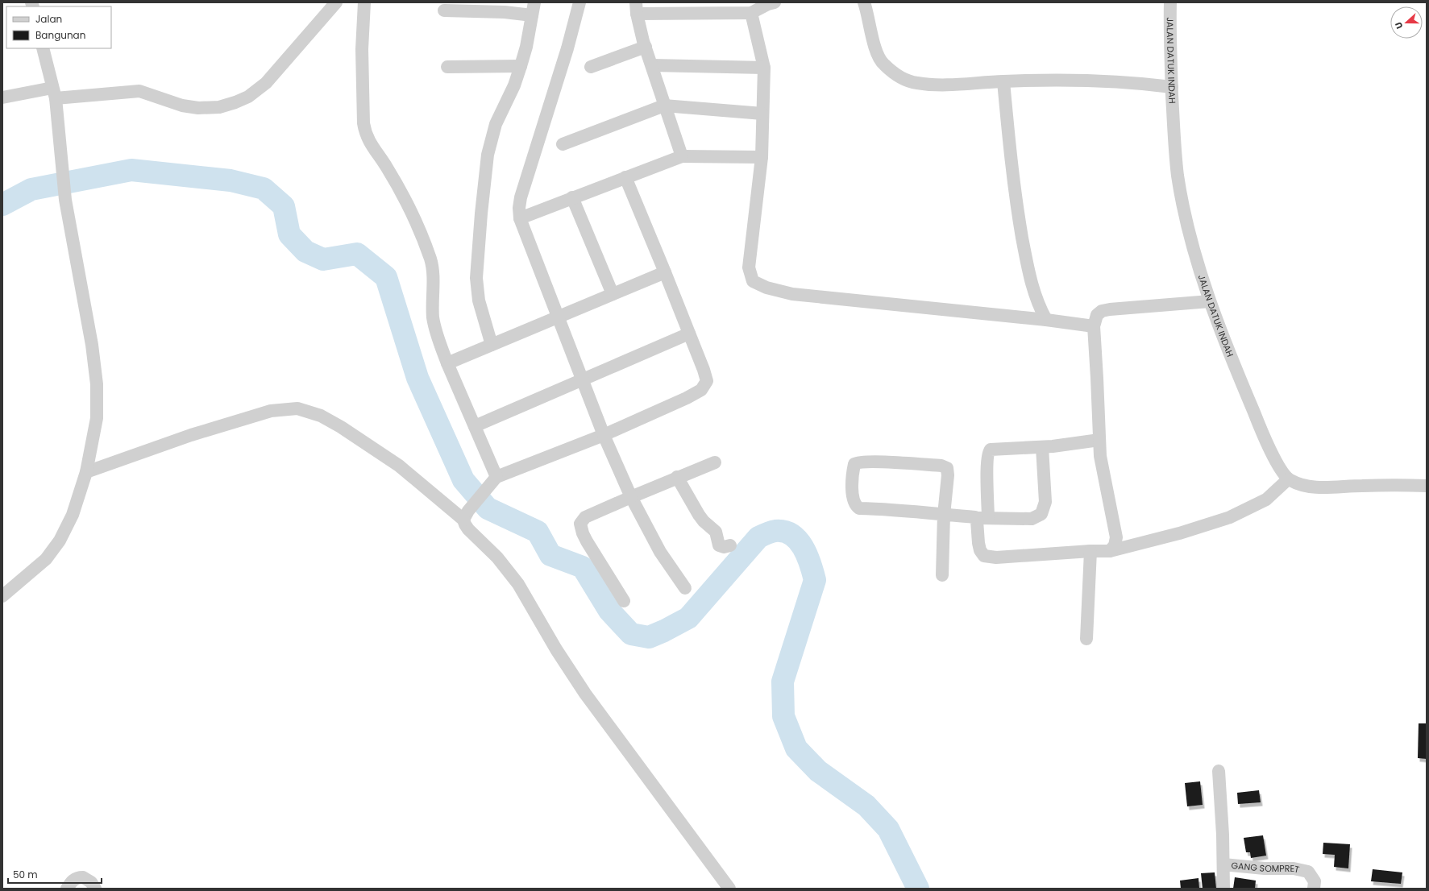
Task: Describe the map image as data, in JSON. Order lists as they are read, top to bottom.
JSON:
{
  "streets": {
    "street": ["JALAN DATUK INDAH", "GANG SOMPRET"]
  },
  "legend": ["Jalan", "Bangunan"],
  "scale_bar": "50 m",
  "north": "left"
}
